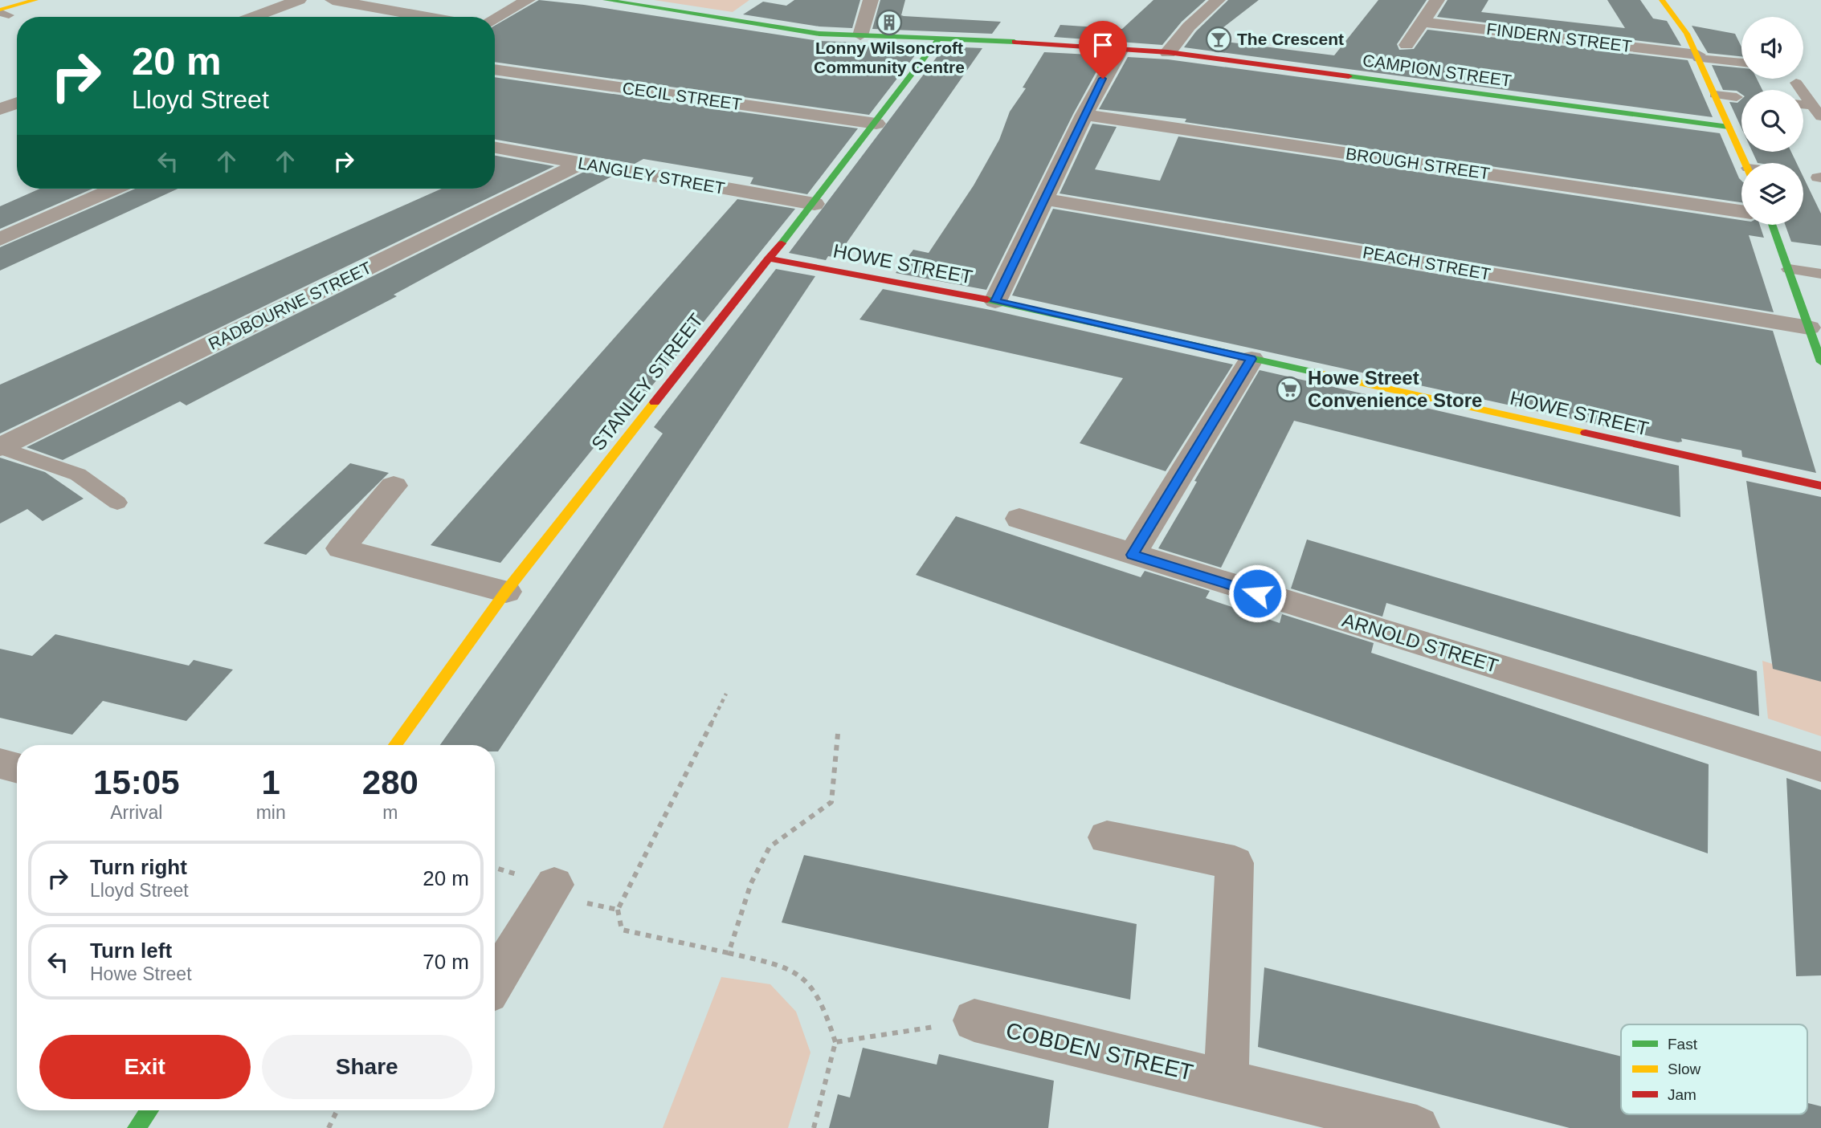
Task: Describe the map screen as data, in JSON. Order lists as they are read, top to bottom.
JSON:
{
  "streets": {
    "street": [
      "FINDERN STREET",
      "CAMPION STREET",
      "CECIL STREET",
      "BROUGH STREET",
      "LANGLEY STREET",
      "PEACH STREET",
      "HOWE STREET",
      "RADBOURNE STREET",
      "STANLEY STREET",
      "ARNOLD STREET",
      "COBDEN STREET"
    ]
  },
  "crossings": [
    ["CAMPION STREET", "STANLEY STREET"],
    ["CECIL STREET", "STANLEY STREET"],
    ["LANGLEY STREET", "RADBOURNE STREET"],
    ["LANGLEY STREET", "STANLEY STREET"],
    ["HOWE STREET", "STANLEY STREET"]
  ],
  "places": {
    "building": ["Lonny Wilsoncroft Community Centre"],
    "bar": ["The Crescent"],
    "supermarket": ["Howe Street Convenience Store"]
  },
  "legend": ["Fast", "Slow", "Jam"],
  "page": {
    "turn": ["20 m", "Lloyd Street"],
    "eta": [
      "15:05",
      "Arrival",
      "1",
      "min",
      "280",
      "m"
    ],
    "list": [
      {
        "name": "Turn right",
        "note": "Lloyd Street",
        "value": "20 m"
      },
      {
        "name": "Turn left",
        "note": "Howe Street",
        "value": "70 m"
      }
    ],
    "buttons": ["Exit", "Share"]
  }
}
